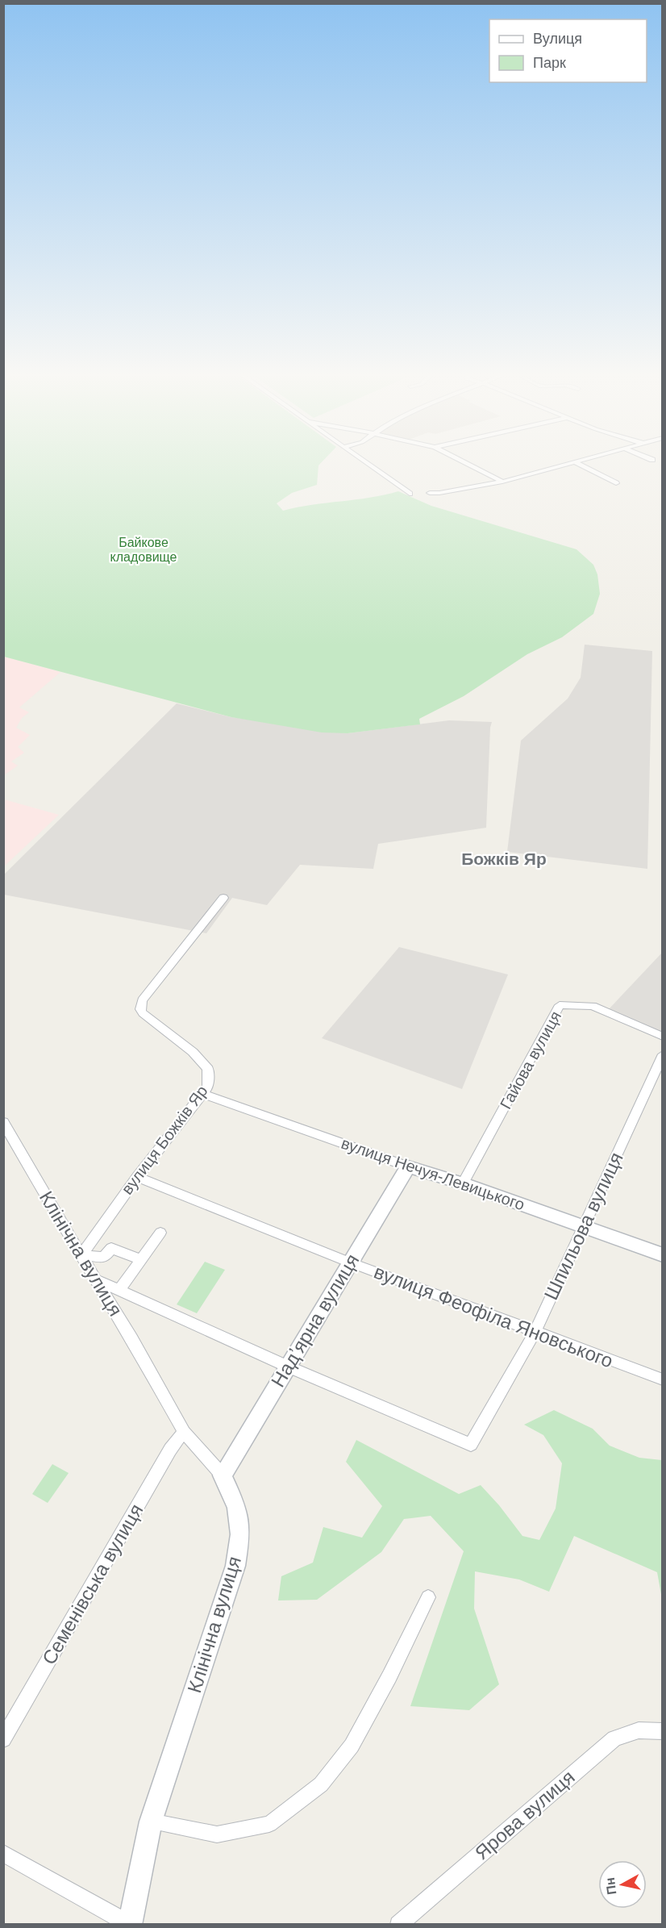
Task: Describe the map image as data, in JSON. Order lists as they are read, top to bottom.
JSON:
{
  "streets": {
    "street": [
      "Гайова вулиця",
      "вулиця Божків Яр",
      "вулиця Нечуя-Левицького",
      "Шпильова вулиця",
      "Клінічна вулиця",
      "вулиця Феофіла Яновського",
      "Надʼярна вулиця",
      "Семенівська вулиця",
      "Ярова вулиця"
    ]
  },
  "crossings": [
    ["Гайова вулиця", "вулиця Нечуя-Левицького"],
    ["вулиця Божків Яр", "вулиця Нечуя-Левицького"],
    ["вулиця Божків Яр", "Клінічна вулиця"],
    ["вулиця Божків Яр", "вулиця Феофіла Яновського"],
    ["вулиця Нечуя-Левицького", "Шпильова вулиця"],
    ["вулиця Нечуя-Левицького", "Надʼярна вулиця"],
    ["Шпильова вулиця", "вулиця Феофіла Яновського"],
    ["Шпильова вулиця", "Надʼярна вулиця"],
    ["Клінічна вулиця", "Надʼярна вулиця"],
    ["Клінічна вулиця", "Семенівська вулиця"],
    ["вулиця Феофіла Яновського", "Надʼярна вулиця"]
  ],
  "districts": ["Божків Яр"],
  "parks": ["Байкове кладовище"],
  "legend": ["Вулиця", "Парк"],
  "north": "left"
}
